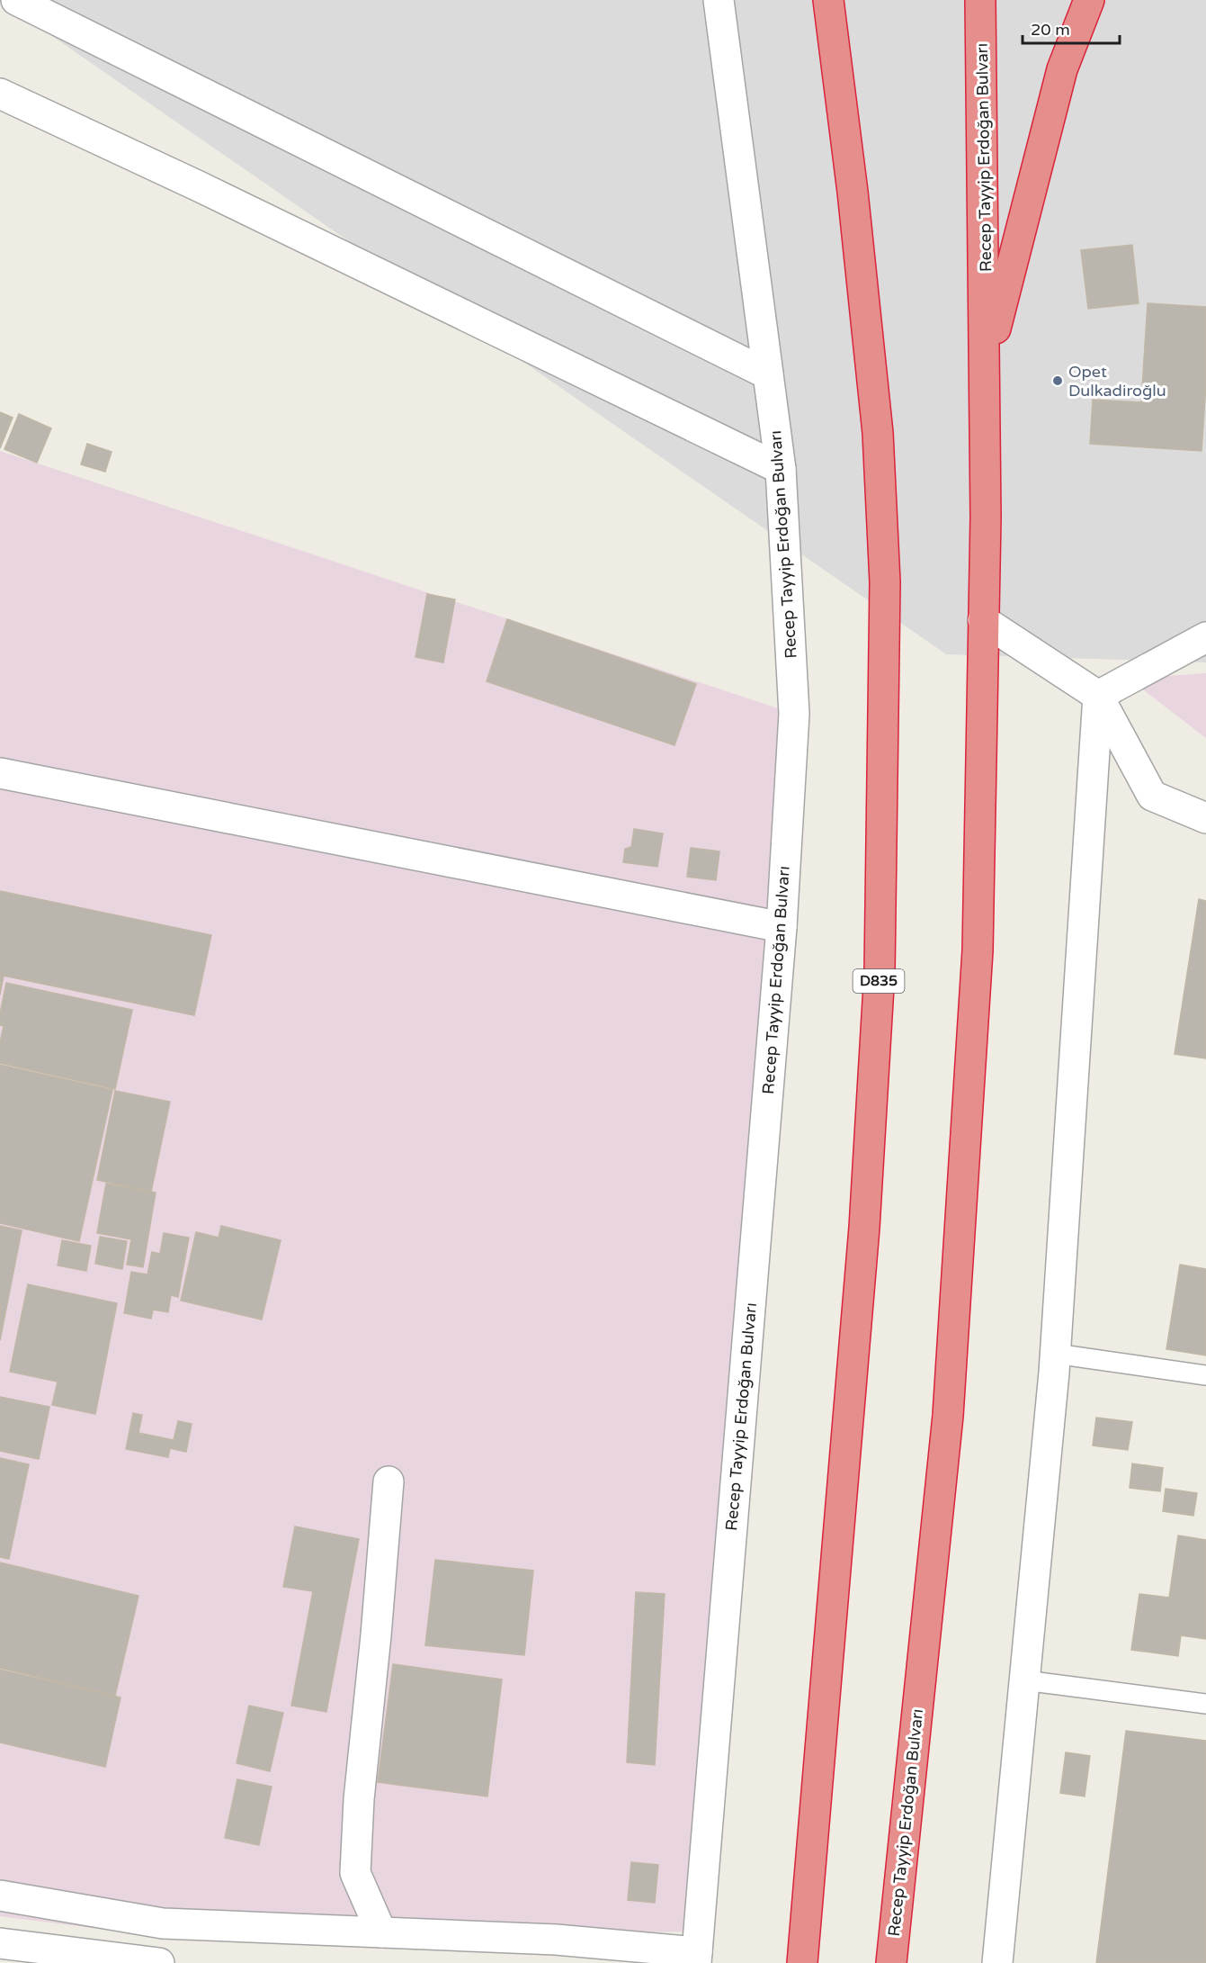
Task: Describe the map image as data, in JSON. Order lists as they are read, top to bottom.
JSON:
{
  "streets": {
    "highway": ["Recep Tayyip Erdoğan Bulvarı", "D835"]
  },
  "places": ["Opet Dulkadiroğlu"],
  "scale_bar": "20 m"
}
